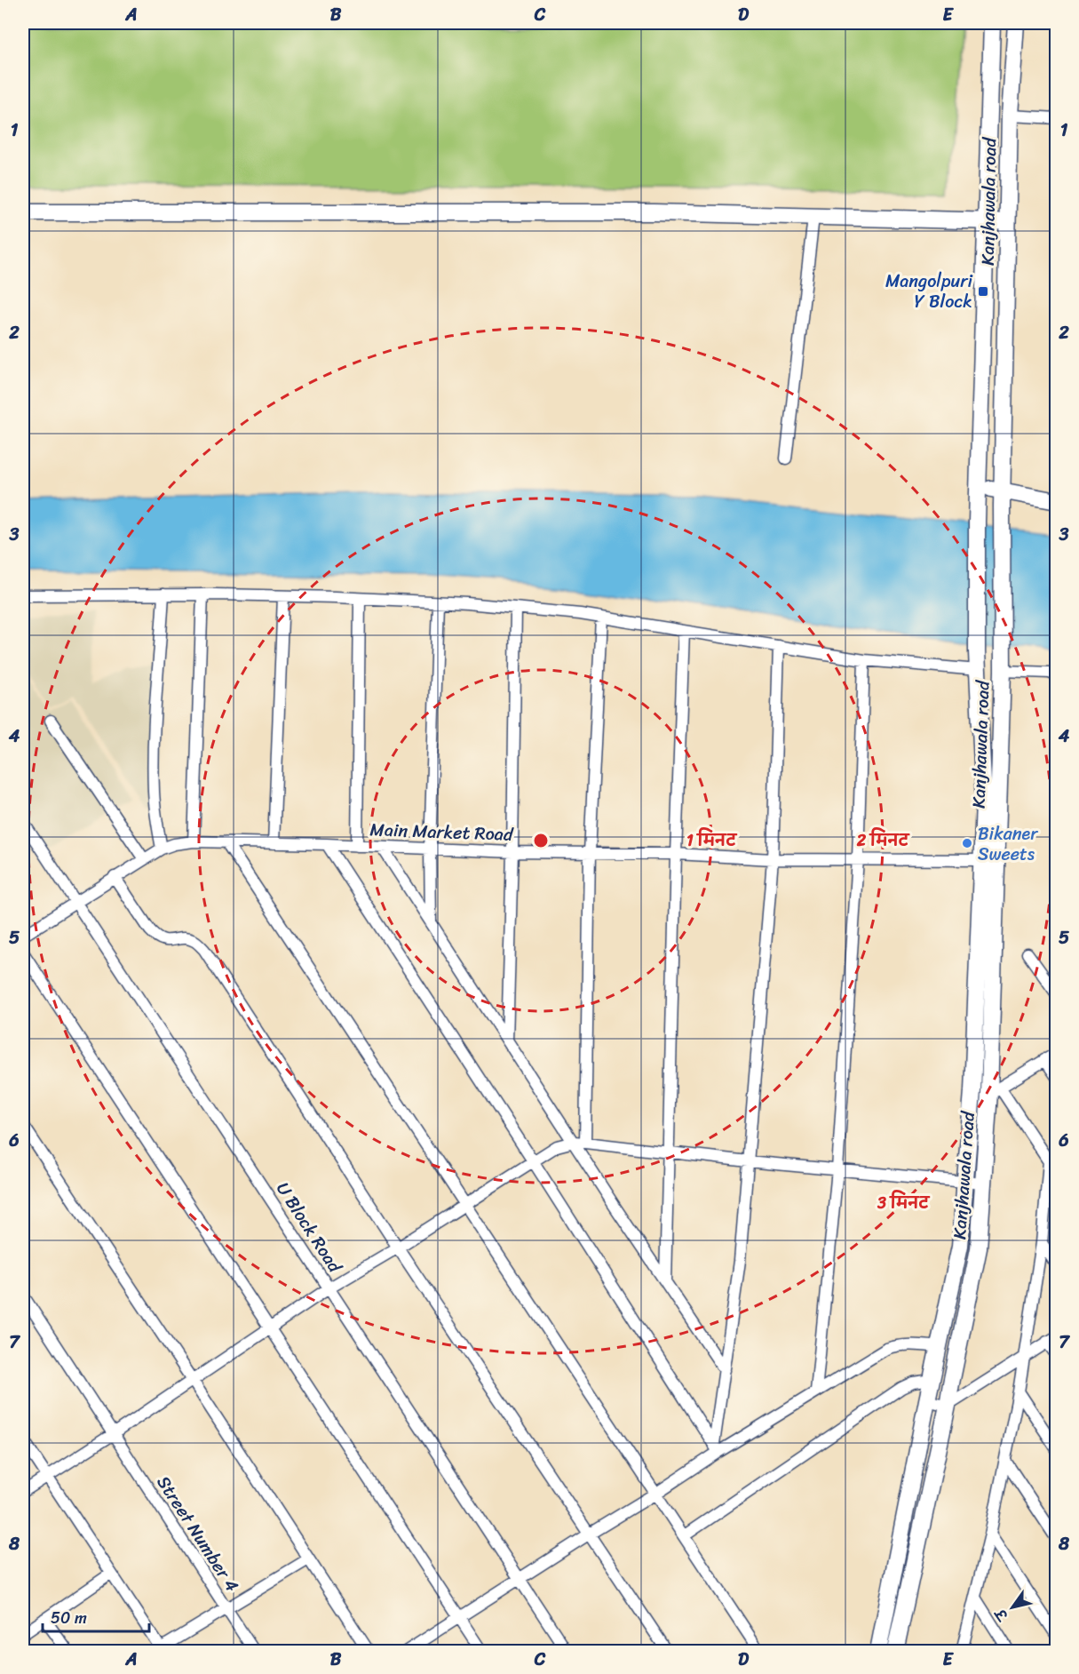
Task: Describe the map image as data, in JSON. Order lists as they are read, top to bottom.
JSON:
{
  "streets": {
    "main road": ["Kanjhawala road"],
    "street": ["Main Market Road", "U Block Road", "Street Number 4"]
  },
  "crossings": [
    ["Kanjhawala road", "Main Market Road"],
    ["Main Market Road", "U Block Road"]
  ],
  "places": {
    "transit": ["Mangolpuri Y Block"],
    "other": ["Bikaner Sweets"]
  },
  "scale_bar": "50 m",
  "north": "bottom left",
  "grid": {
    "columns": [
      "A",
      "B",
      "C",
      "D",
      "E"
    ],
    "rows": [
      "1",
      "2",
      "3",
      "4",
      "5",
      "6",
      "7",
      "8"
    ]
  },
  "rings": ["1 मिनट", "2 मिनट", "3 मिनट"]
}
